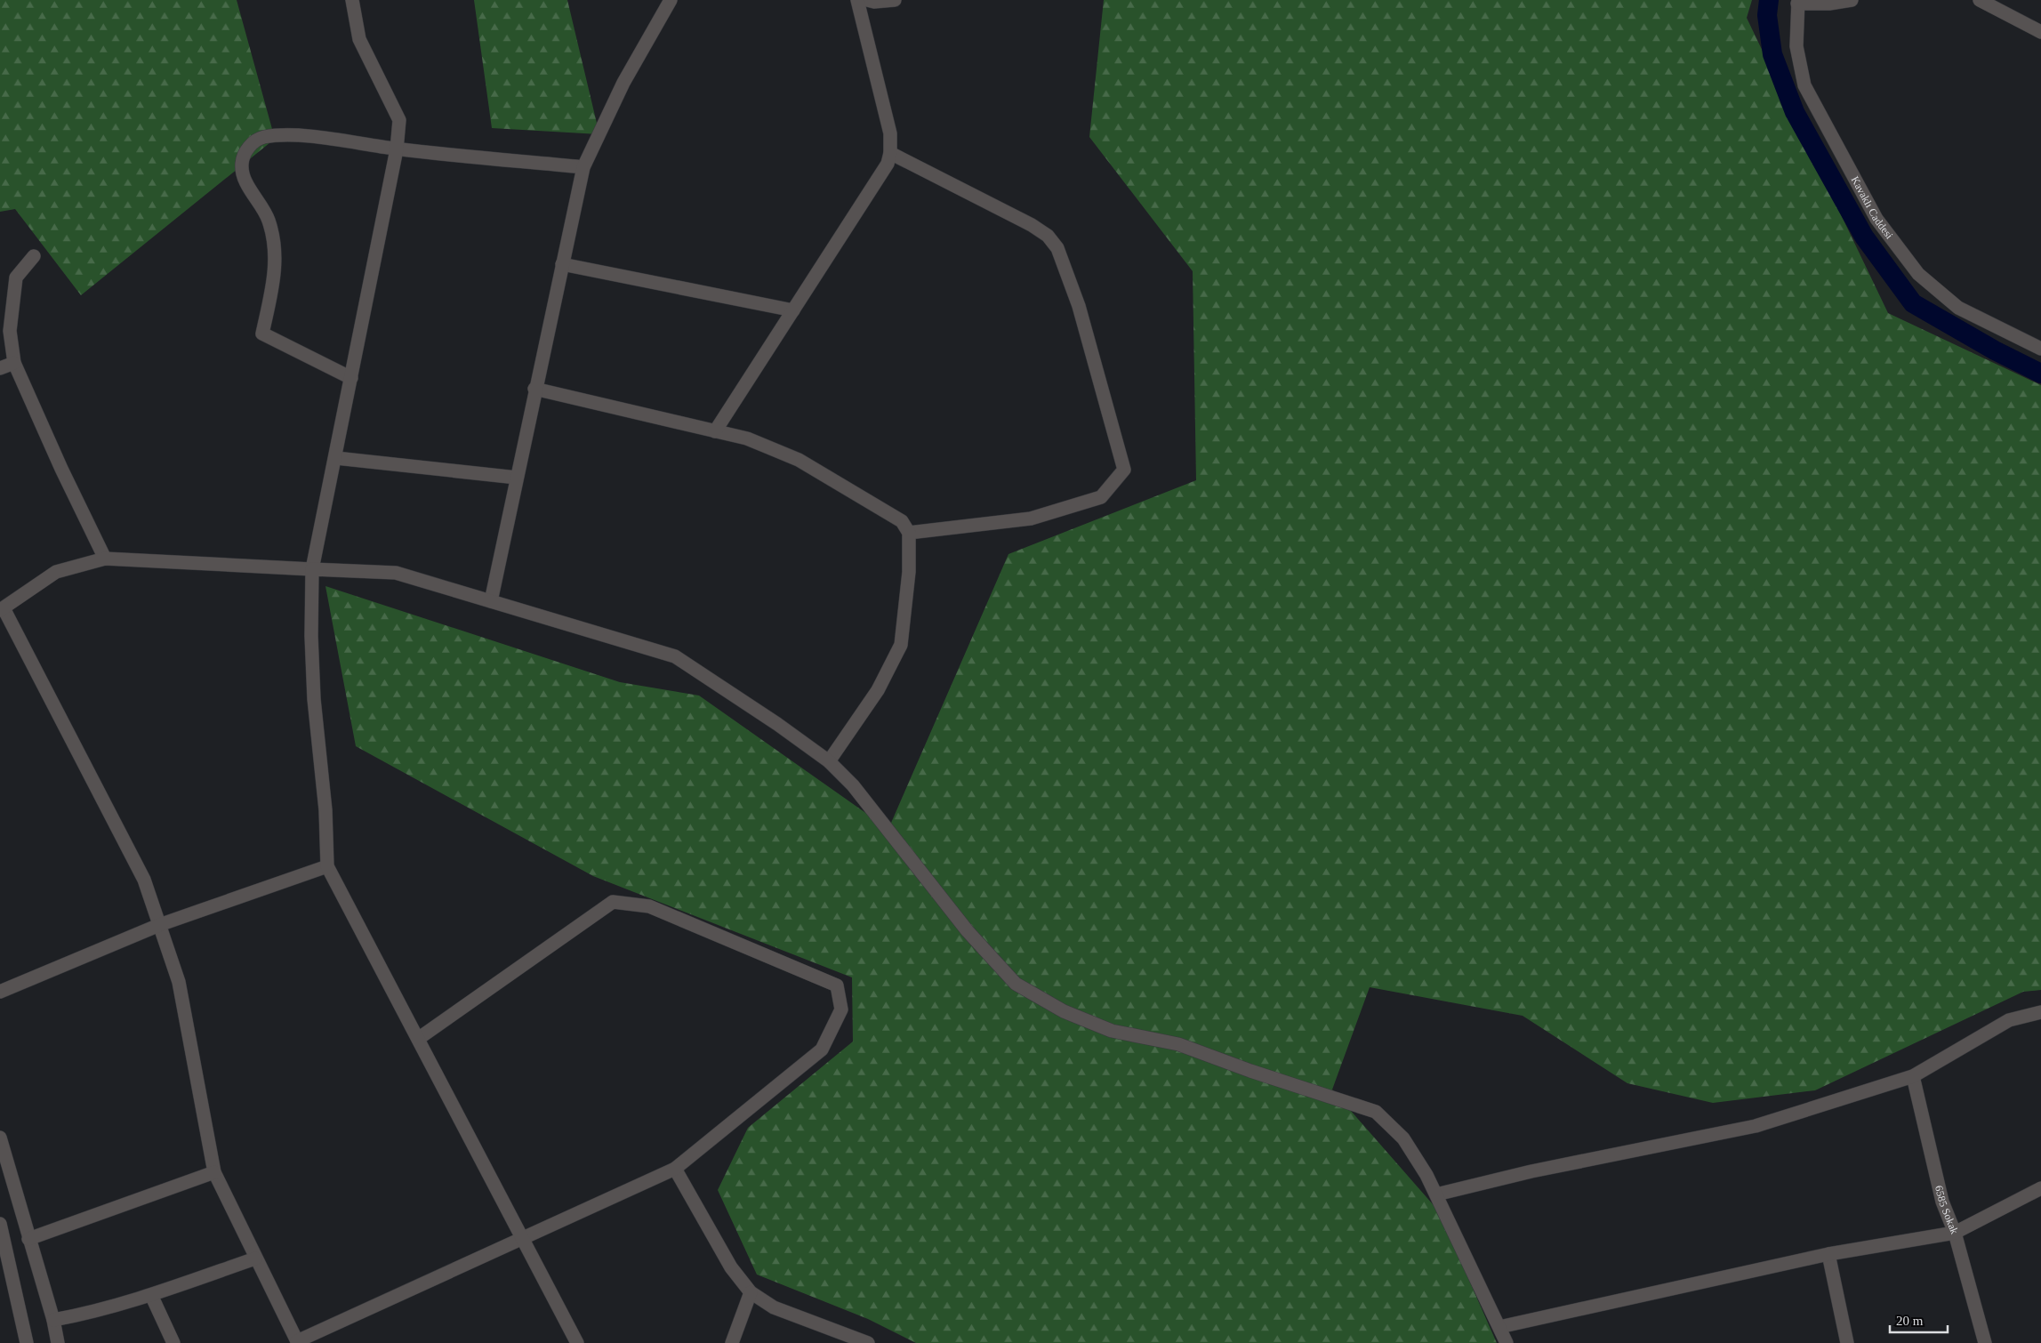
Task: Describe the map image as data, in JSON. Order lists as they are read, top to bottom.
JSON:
{
  "streets": {
    "street": ["Kavaklı Caddesi", "6585 Sokak"]
  },
  "scale_bar": "20 m"
}
